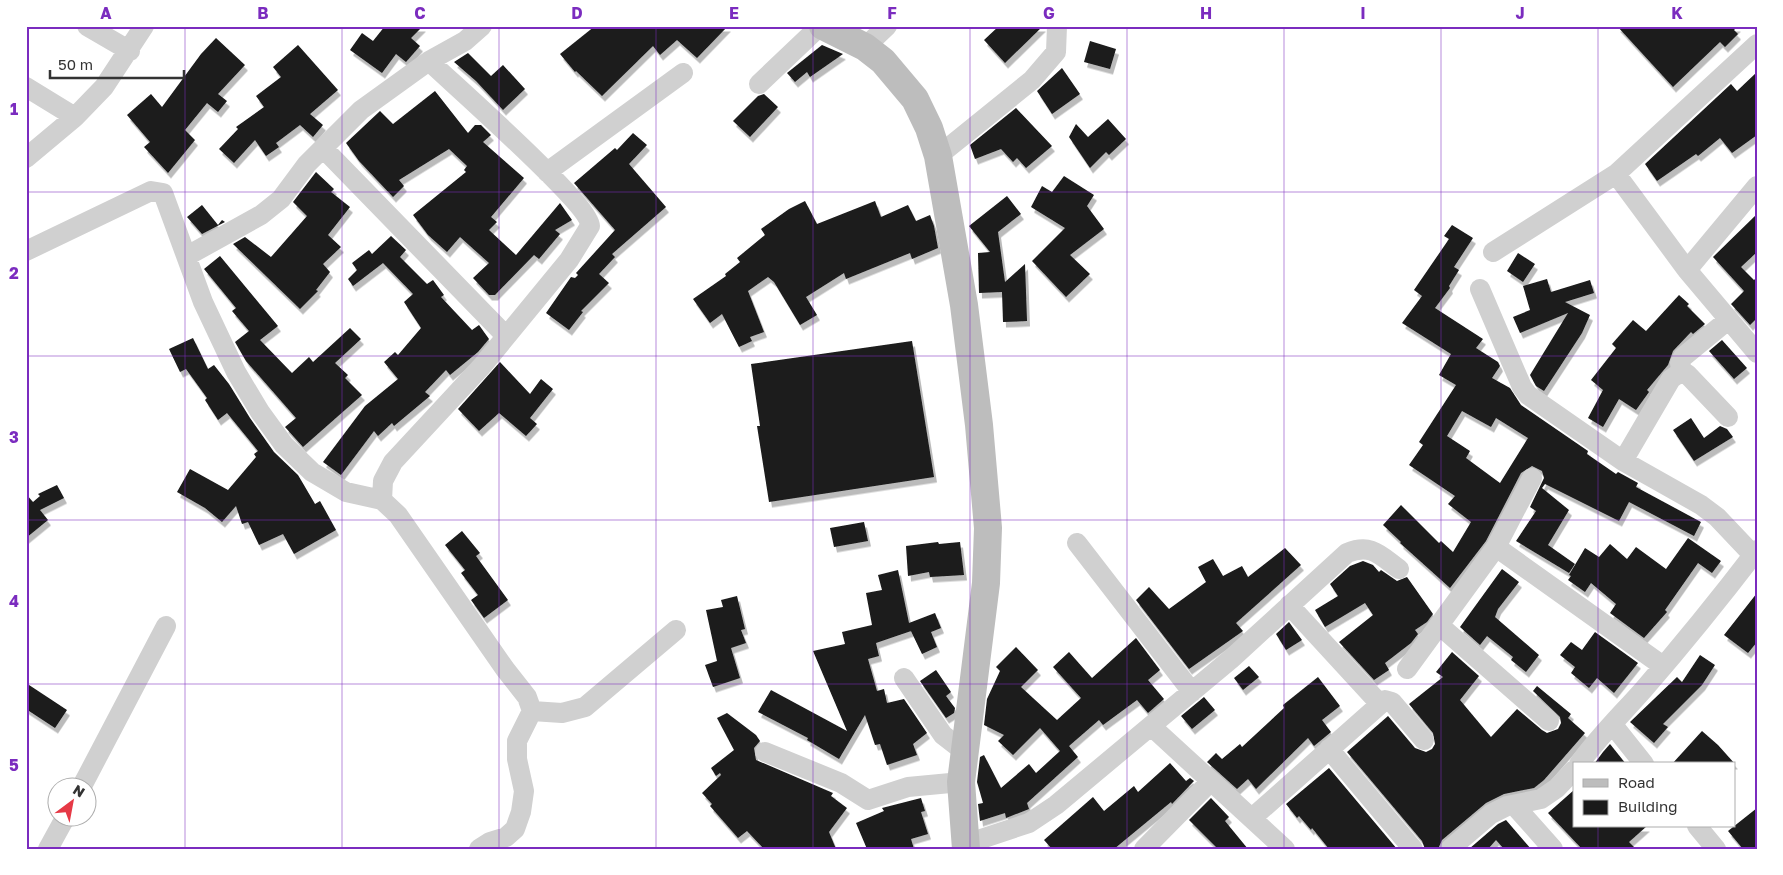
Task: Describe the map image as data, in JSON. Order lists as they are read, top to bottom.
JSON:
{
  "legend": ["Road", "Building"],
  "scale_bar": "50 m",
  "north": "top right",
  "grid": {
    "columns": [
      "A",
      "B",
      "C",
      "D",
      "E",
      "F",
      "G",
      "H",
      "I",
      "J",
      "K"
    ],
    "rows": [
      "1",
      "2",
      "3",
      "4",
      "5"
    ]
  }
}
